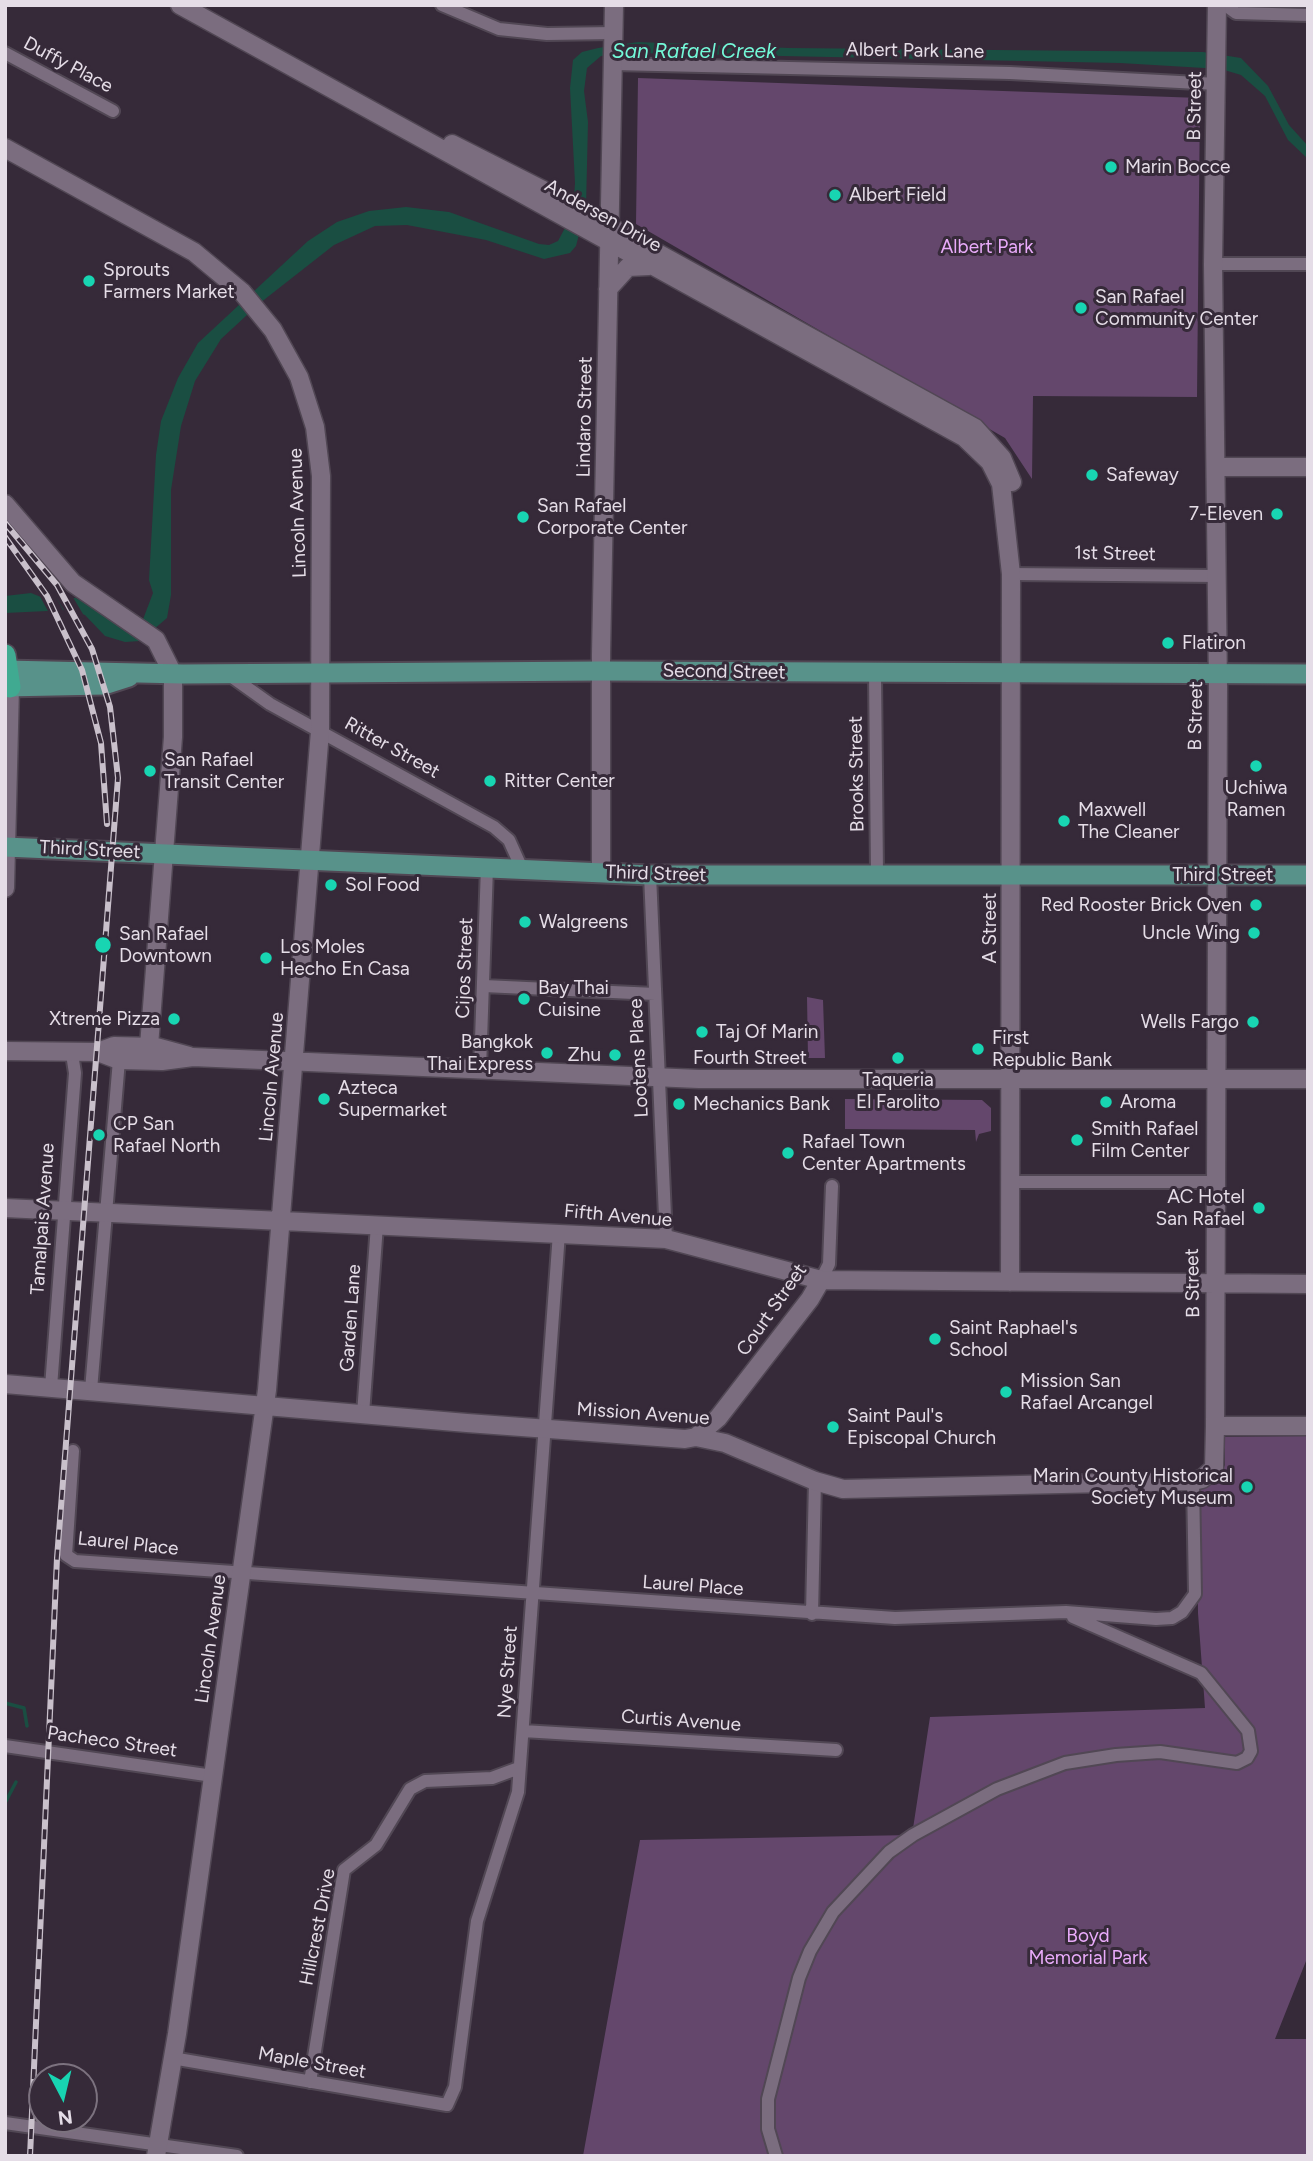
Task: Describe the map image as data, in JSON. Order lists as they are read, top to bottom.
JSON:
{
  "streets": {
    "main road": ["Second Street", "Third Street"],
    "street": [
      "Albert Park Lane",
      "Duffy Place",
      "B Street",
      "Andersen Drive",
      "Lindaro Street",
      "Lincoln Avenue",
      "1st Street",
      "Ritter Street",
      "Brooks Street",
      "A Street",
      "Cijos Street",
      "Lootens Place",
      "Fourth Street",
      "Fifth Avenue",
      "Tamalpais Avenue",
      "Court Street",
      "Garden Lane",
      "Mission Avenue",
      "Laurel Place",
      "Nye Street",
      "Curtis Avenue",
      "Pacheco Street",
      "Hillcrest Drive",
      "Maple Street"
    ]
  },
  "crossings": [
    ["Albert Park Lane", "B Street"],
    ["Albert Park Lane", "Lindaro Street"],
    ["B Street", "1st Street"],
    ["B Street", "Second Street"],
    ["B Street", "Third Street"],
    ["B Street", "Fourth Street"],
    ["B Street", "Fifth Avenue"],
    ["Andersen Drive", "Lindaro Street"],
    ["Andersen Drive", "A Street"],
    ["Lindaro Street", "Second Street"],
    ["Lindaro Street", "Third Street"],
    ["Lincoln Avenue", "Second Street"],
    ["Lincoln Avenue", "Ritter Street"],
    ["Lincoln Avenue", "Third Street"],
    ["Lincoln Avenue", "Fourth Street"],
    ["Lincoln Avenue", "Fifth Avenue"],
    ["Lincoln Avenue", "Mission Avenue"],
    ["Lincoln Avenue", "Laurel Place"],
    ["Lincoln Avenue", "Pacheco Street"],
    ["Lincoln Avenue", "Maple Street"],
    ["1st Street", "A Street"],
    ["Second Street", "Ritter Street"],
    ["Second Street", "Brooks Street"],
    ["Second Street", "A Street"],
    ["Ritter Street", "Third Street"],
    ["Brooks Street", "Third Street"],
    ["Third Street", "A Street"],
    ["Third Street", "Cijos Street"],
    ["Third Street", "Lootens Place"],
    ["A Street", "Fourth Street"],
    ["A Street", "Fifth Avenue"],
    ["Cijos Street", "Fourth Street"],
    ["Lootens Place", "Fourth Street"],
    ["Lootens Place", "Fifth Avenue"],
    ["Fourth Street", "Tamalpais Avenue"],
    ["Fifth Avenue", "Tamalpais Avenue"],
    ["Fifth Avenue", "Court Street"],
    ["Fifth Avenue", "Garden Lane"],
    ["Fifth Avenue", "Nye Street"],
    ["Tamalpais Avenue", "Mission Avenue"],
    ["Court Street", "Mission Avenue"],
    ["Garden Lane", "Mission Avenue"],
    ["Mission Avenue", "Laurel Place"],
    ["Mission Avenue", "Nye Street"],
    ["Laurel Place", "Nye Street"],
    ["Nye Street", "Curtis Avenue"],
    ["Nye Street", "Hillcrest Drive"],
    ["Nye Street", "Maple Street"],
    ["Hillcrest Drive", "Maple Street"]
  ],
  "water": ["San Rafael Creek"],
  "parks": ["Albert Park", "Boyd Memorial Park"],
  "places": [
    "Marin Bocce",
    "Albert Field",
    "Sprouts Farmers Market",
    "San Rafael Community Center",
    "Safeway",
    "7-Eleven",
    "San Rafael Corporate Center",
    "Flatiron",
    "Uchiwa Ramen",
    "San Rafael Transit Center",
    "Ritter Center",
    "Maxwell The Cleaner",
    "Sol Food",
    "Red Rooster Brick Oven",
    "Walgreens",
    "Uncle Wing",
    "San Rafael Downtown",
    "Los Moles Hecho En Casa",
    "Bay Thai Cuisine",
    "Xtreme Pizza",
    "Wells Fargo",
    "Taj Of Marin",
    "First Republic Bank",
    "Bangkok Thai Express",
    "Zhu",
    "Taqueria El Farolito",
    "Azteca Supermarket",
    "Aroma",
    "Mechanics Bank",
    "CP San Rafael North",
    "Smith Rafael Film Center",
    "Rafael Town Center Apartments",
    "AC Hotel San Rafael",
    "Saint Raphael's School",
    "Mission San Rafael Arcangel",
    "Saint Paul's Episcopal Church",
    "Marin County Historical Society Museum"
  ],
  "north": "bottom"
}
